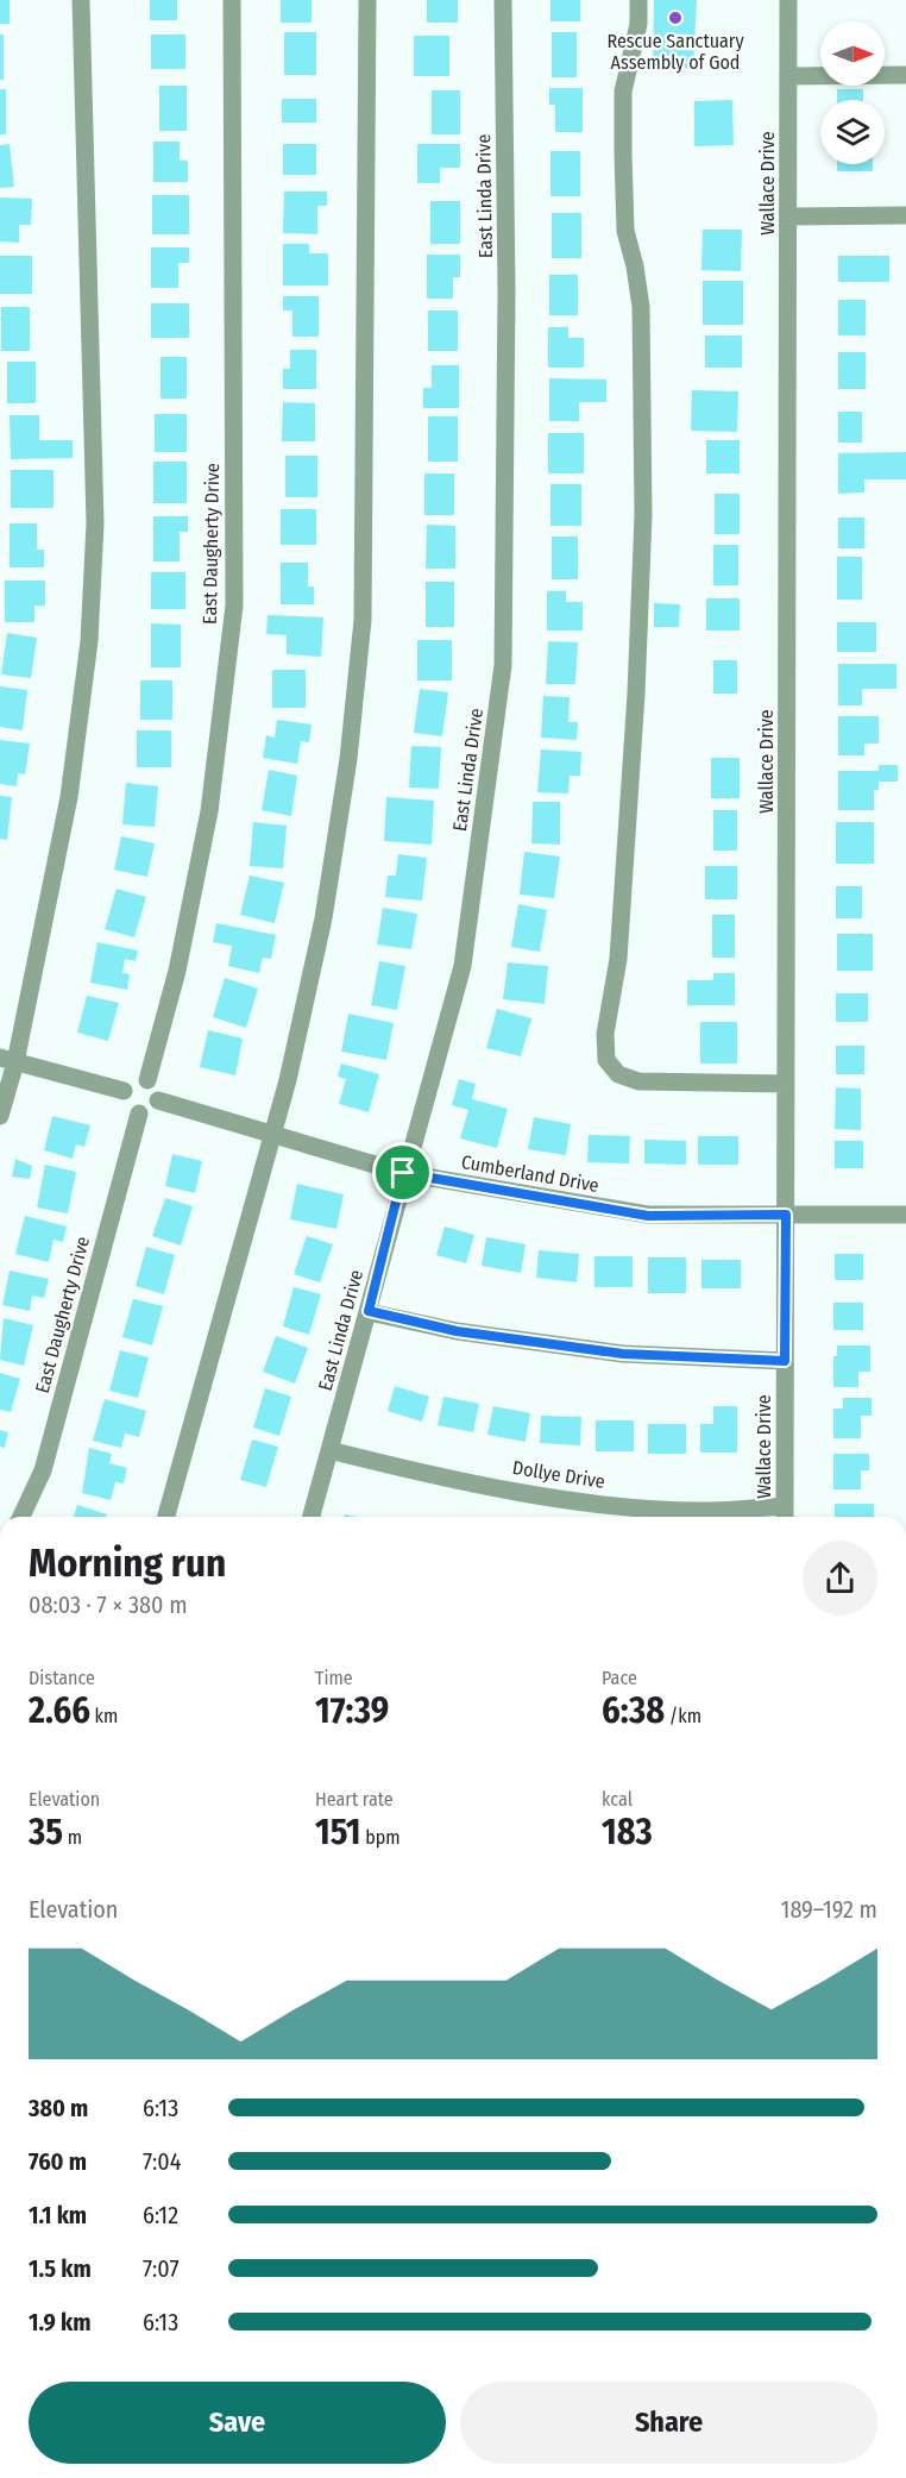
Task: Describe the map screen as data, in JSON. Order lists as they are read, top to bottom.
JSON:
{
  "streets": {
    "street": [
      "Wallace Drive",
      "East Linda Drive",
      "East Daugherty Drive",
      "Cumberland Drive",
      "Dollye Drive"
    ]
  },
  "crossings": [
    ["Wallace Drive", "Cumberland Drive"],
    ["Wallace Drive", "Dollye Drive"],
    ["East Linda Drive", "Cumberland Drive"],
    ["East Linda Drive", "Dollye Drive"],
    ["East Daugherty Drive", "Cumberland Drive"]
  ],
  "places": ["Rescue Sanctuary Assembly of God"],
  "north": "right",
  "page": {
    "heading": ["Morning run", "08:03 · 7 × 380 m"],
    "stats": [
      ["Distance", "2.66 km"],
      ["Time", "17:39"],
      ["Pace", "6:38 /km"],
      ["Elevation", "35 m"],
      ["Heart rate", "151 bpm"],
      ["kcal", "183"]
    ],
    "chart": ["Elevation", "189–192 m"],
    "list": [
      {
        "name": "380 m",
        "note": "6:13"
      },
      {
        "name": "760 m",
        "note": "7:04"
      },
      {
        "name": "1.1 km",
        "note": "6:12"
      },
      {
        "name": "1.5 km",
        "note": "7:07"
      },
      {
        "name": "1.9 km",
        "note": "6:13"
      }
    ],
    "buttons": ["Save", "Share"]
  }
}
